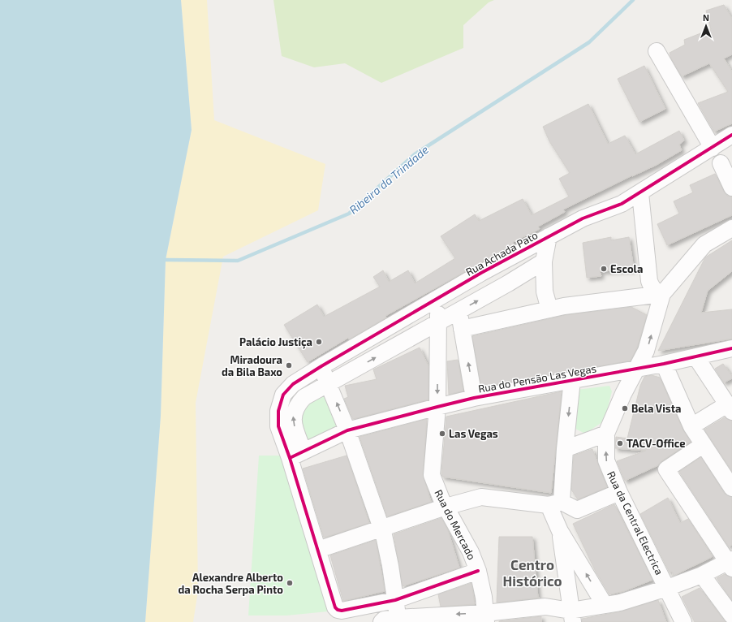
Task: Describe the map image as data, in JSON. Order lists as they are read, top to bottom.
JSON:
{
  "streets": {
    "street": [
      "Rua Achada Pato",
      "Rua do Pensão Las Vegas",
      "Rua da Central Electrica",
      "Rua do Mercado"
    ]
  },
  "crossings": [
    ["Rua Achada Pato", "Rua do Pensão Las Vegas"],
    ["Rua Achada Pato", "Rua do Mercado"],
    ["Rua do Pensão Las Vegas", "Rua da Central Electrica"],
    ["Rua do Pensão Las Vegas", "Rua do Mercado"]
  ],
  "districts": ["Centro Histórico"],
  "water": ["Ribeira da Trindade"],
  "places": [
    "Escola",
    "Palácio Justiça",
    "Miradoura da Bila Baxo",
    "Bela Vista",
    "Las Vegas",
    "TACV-Office",
    "Alexandre Alberto da Rocha Serpa Pinto"
  ],
  "north": "top"
}
